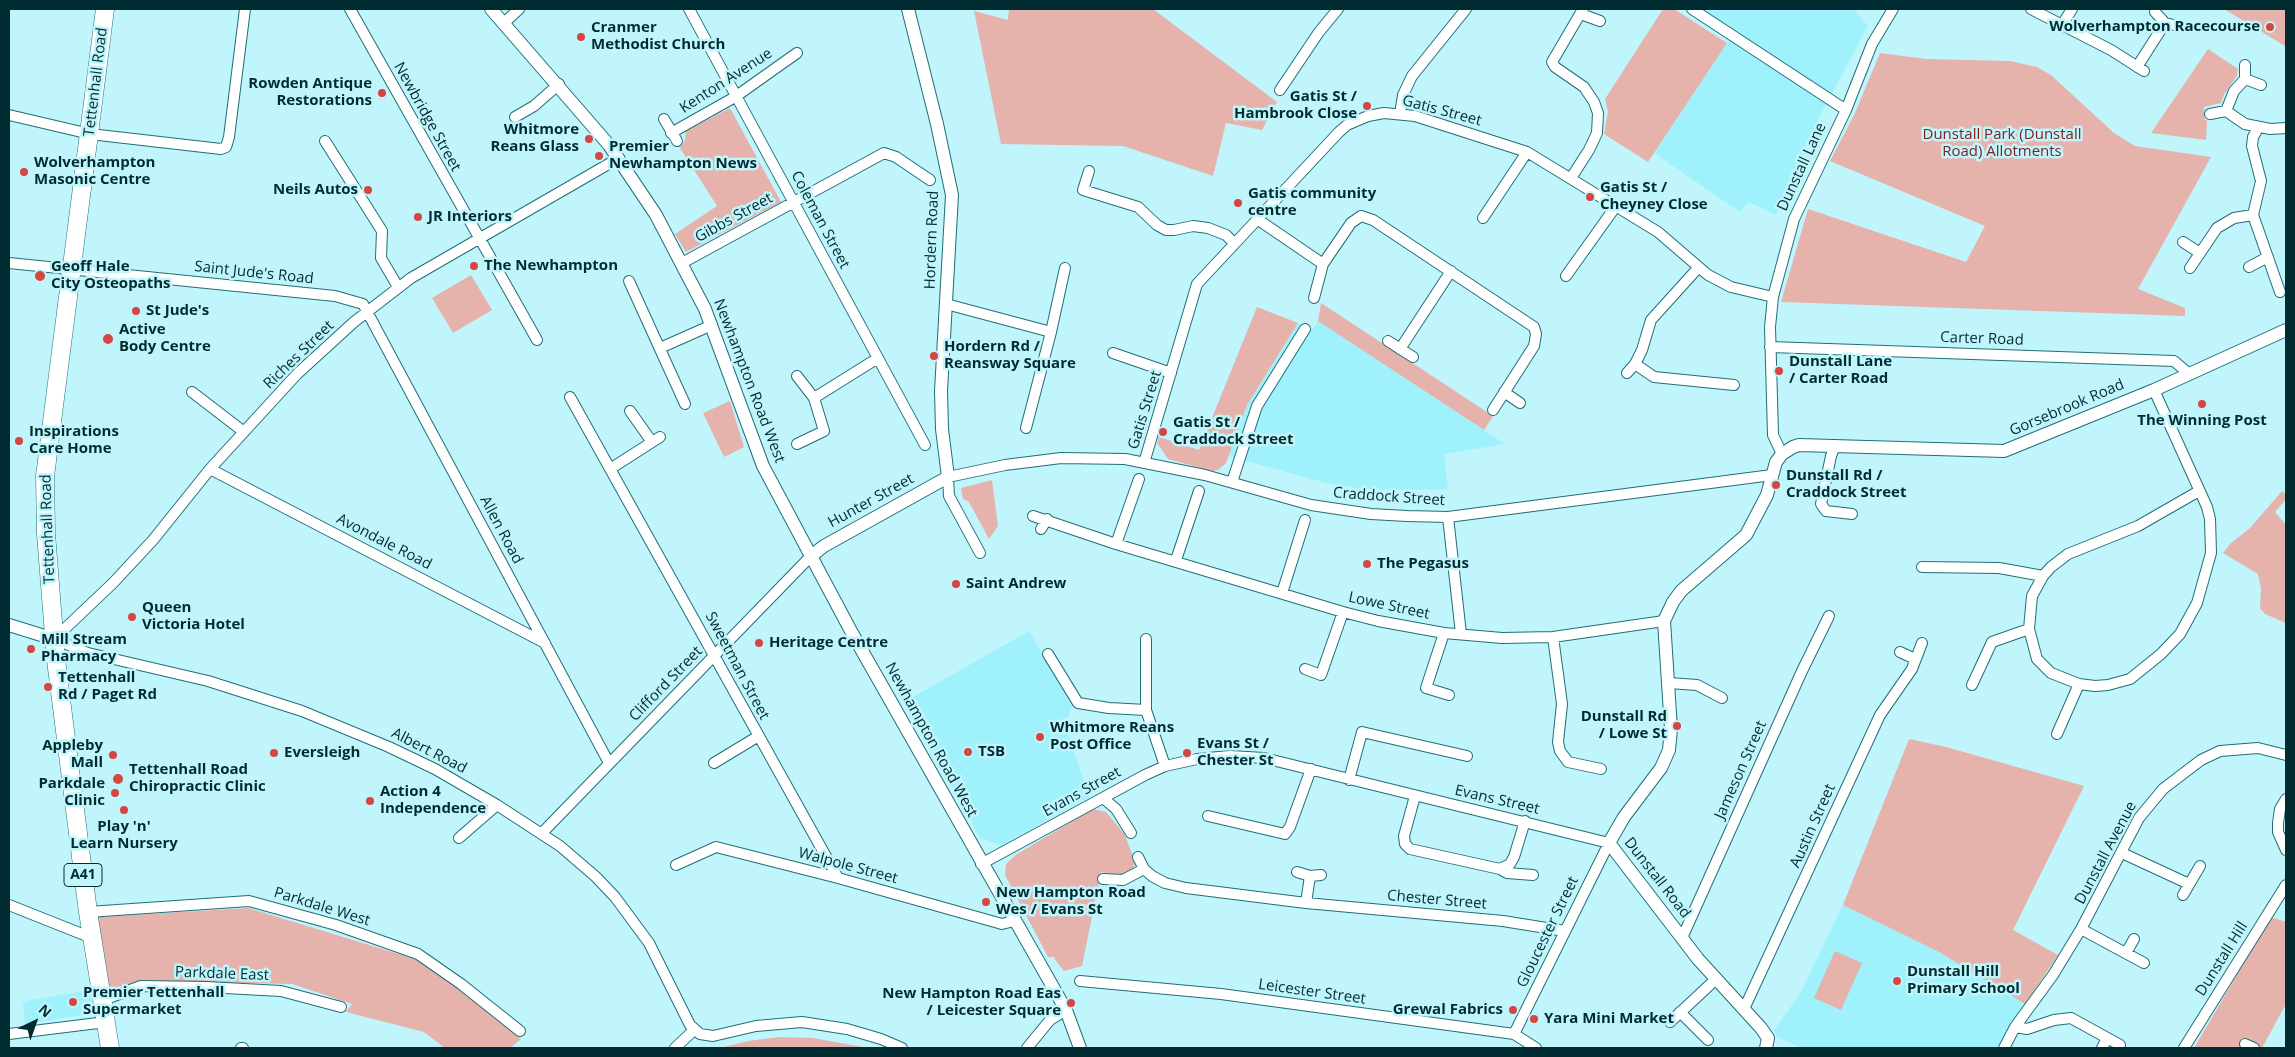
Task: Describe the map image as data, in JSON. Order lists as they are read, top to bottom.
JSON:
{
  "streets": {
    "highway": ["Tettenhall Road", "A41"],
    "street": [
      "Kenton Avenue",
      "Gatis Street",
      "Newbridge Street",
      "Dunstall Lane",
      "Gibbs Street",
      "Coleman Street",
      "Hordern Road",
      "Saint Jude's Road",
      "Carter Road",
      "Riches Street",
      "Newhampton Road West",
      "Gorsebrook Road",
      "Craddock Street",
      "Hunter Street",
      "Allen Road",
      "Avondale Road",
      "Lowe Street",
      "Sweetman Street",
      "Clifford Street",
      "Albert Road",
      "Jameson Street",
      "Evans Street",
      "Austin Street",
      "Dunstall Avenue",
      "Walpole Street",
      "Dunstall Road",
      "Chester Street",
      "Parkdale West",
      "Gloucester Street",
      "Dunstall Hill",
      "Parkdale East",
      "Leicester Street"
    ]
  },
  "crossings": [
    ["Kenton Avenue", "Coleman Street"],
    ["Tettenhall Road", "Saint Jude's Road"],
    ["Tettenhall Road", "Riches Street"],
    ["Tettenhall Road", "Albert Road"],
    ["Tettenhall Road", "Parkdale West"],
    ["Tettenhall Road", "Parkdale East"],
    ["Gatis Street", "Dunstall Lane"],
    ["Gatis Street", "Craddock Street"],
    ["Newbridge Street", "Riches Street"],
    ["Dunstall Lane", "Carter Road"],
    ["Gibbs Street", "Coleman Street"],
    ["Gibbs Street", "Newhampton Road West"],
    ["Hordern Road", "Craddock Street"],
    ["Hordern Road", "Hunter Street"],
    ["Saint Jude's Road", "Riches Street"],
    ["Saint Jude's Road", "Allen Road"],
    ["Carter Road", "Gorsebrook Road"],
    ["Riches Street", "Newhampton Road West"],
    ["Riches Street", "Allen Road"],
    ["Riches Street", "Avondale Road"],
    ["Riches Street", "Albert Road"],
    ["Newhampton Road West", "Hunter Street"],
    ["Newhampton Road West", "Clifford Street"],
    ["Newhampton Road West", "Evans Street"],
    ["Newhampton Road West", "Walpole Street"],
    ["Craddock Street", "Hunter Street"],
    ["Hunter Street", "Clifford Street"],
    ["Allen Road", "Avondale Road"],
    ["Allen Road", "Clifford Street"],
    ["Lowe Street", "Dunstall Road"],
    ["Sweetman Street", "Clifford Street"],
    ["Sweetman Street", "Walpole Street"],
    ["Clifford Street", "Albert Road"],
    ["Jameson Street", "Dunstall Road"],
    ["Evans Street", "Dunstall Road"],
    ["Evans Street", "Gloucester Street"],
    ["Austin Street", "Dunstall Road"],
    ["Dunstall Road", "Gloucester Street"],
    ["Chester Street", "Gloucester Street"],
    ["Gloucester Street", "Leicester Street"]
  ],
  "parks": ["Dunstall Park (Dunstall Road) Allotments"],
  "places": [
    "Wolverhampton Racecourse",
    "Cranmer Methodist Church",
    "Rowden Antique Restorations",
    "Gatis St / Hambrook Close",
    "Whitmore Reans Glass",
    "Premier Newhampton News",
    "Wolverhampton Masonic Centre",
    "Neils Autos",
    "Gatis St / Cheyney Close",
    "Gatis community centre",
    "JR Interiors",
    "The Newhampton",
    "Geoff Hale City Osteopaths",
    "St Jude's",
    "Active Body Centre",
    "Hordern Rd / Reansway Square",
    "Dunstall Lane / Carter Road",
    "The Winning Post",
    "Gatis St / Craddock Street",
    "Inspirations Care Home",
    "Dunstall Rd / Craddock Street",
    "The Pegasus",
    "Saint Andrew",
    "Queen Victoria Hotel",
    "Heritage Centre",
    "Mill Stream Pharmacy",
    "Tettenhall Rd / Paget Rd",
    "Dunstall Rd / Lowe St",
    "Whitmore Reans Post Office",
    "TSB",
    "Eversleigh",
    "Evans St / Chester St",
    "Appleby Mall",
    "Tettenhall Road Chiropractic Clinic",
    "Parkdale Clinic",
    "Action 4 Independence",
    "Play 'n' Learn Nursery",
    "New Hampton Road Wes / Evans St",
    "Dunstall Hill Primary School",
    "Premier Tettenhall Supermarket",
    "New Hampton Road Eas / Leicester Square",
    "Grewal Fabrics",
    "Yara Mini Market"
  ],
  "north": "top right"
}
